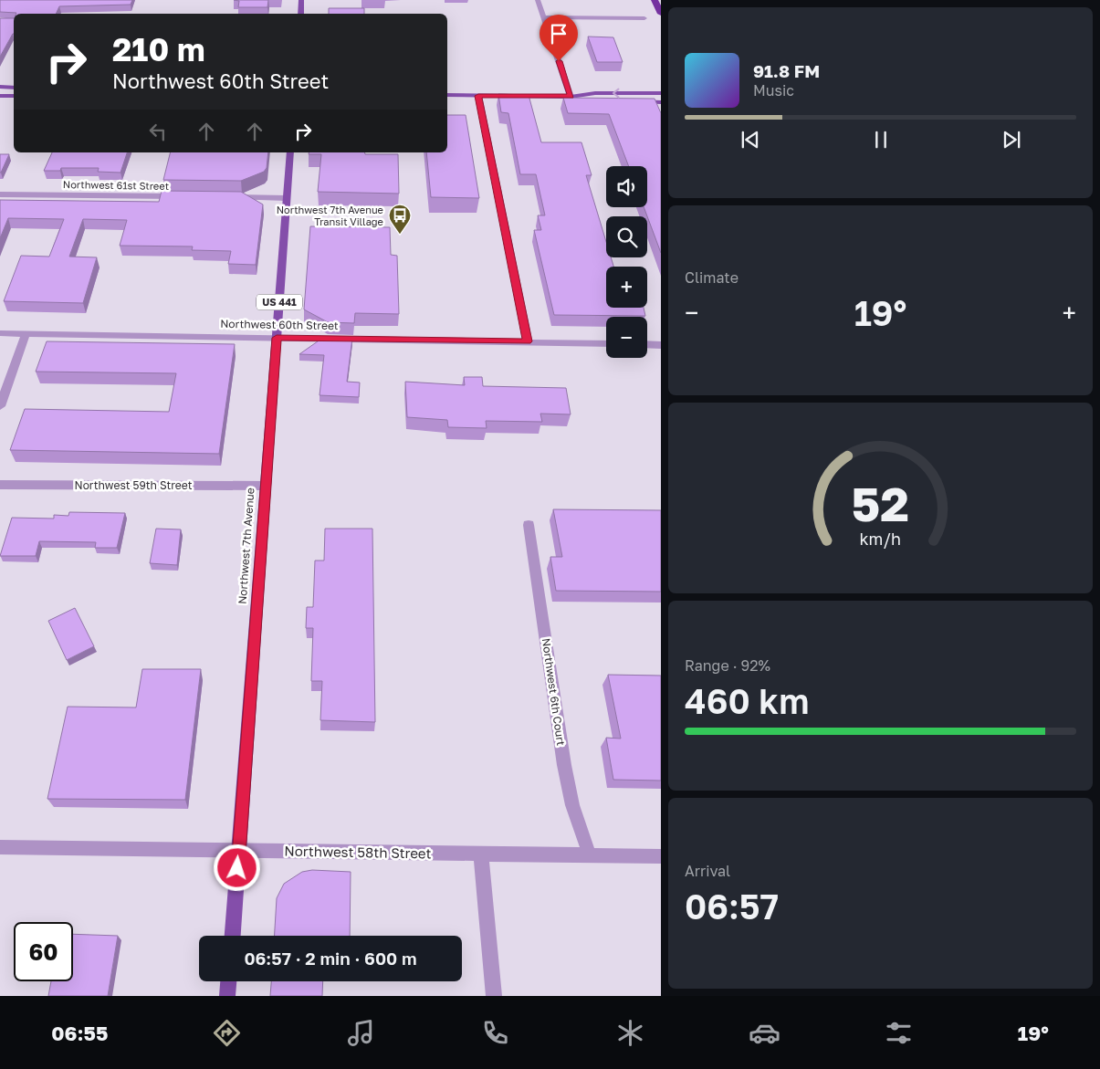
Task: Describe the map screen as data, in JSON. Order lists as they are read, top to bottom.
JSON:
{
  "streets": {
    "main road": ["US 441", "Northwest 7th Avenue"],
    "street": [
      "Northwest 61st Street",
      "Northwest 60th Street",
      "Northwest 59th Street",
      "Northwest 6th Court",
      "Northwest 58th Street"
    ]
  },
  "crossings": [
    ["Northwest 60th Street", "Northwest 7th Avenue"],
    ["Northwest 59th Street", "Northwest 7th Avenue"],
    ["Northwest 7th Avenue", "Northwest 58th Street"],
    ["Northwest 6th Court", "Northwest 58th Street"]
  ],
  "places": {
    "bus stop": ["Northwest 7th Avenue Transit Village"]
  },
  "page": {
    "turn": ["210 m", "Northwest 60th Street"],
    "song": ["91.8 FM", "Music"],
    "map_buttons": ["+", "−"],
    "tile": [
      "Climate",
      ["Range · 92%", "460 km"],
      ["Arrival", "06:57"]
    ],
    "heat": ["−", "19°", "+"],
    "limit": "60",
    "trip": "06:57 · 2 min · 600 m",
    "tabs": ["06:55", "19°"],
    "gauge": ["52", "km/h"]
  }
}
